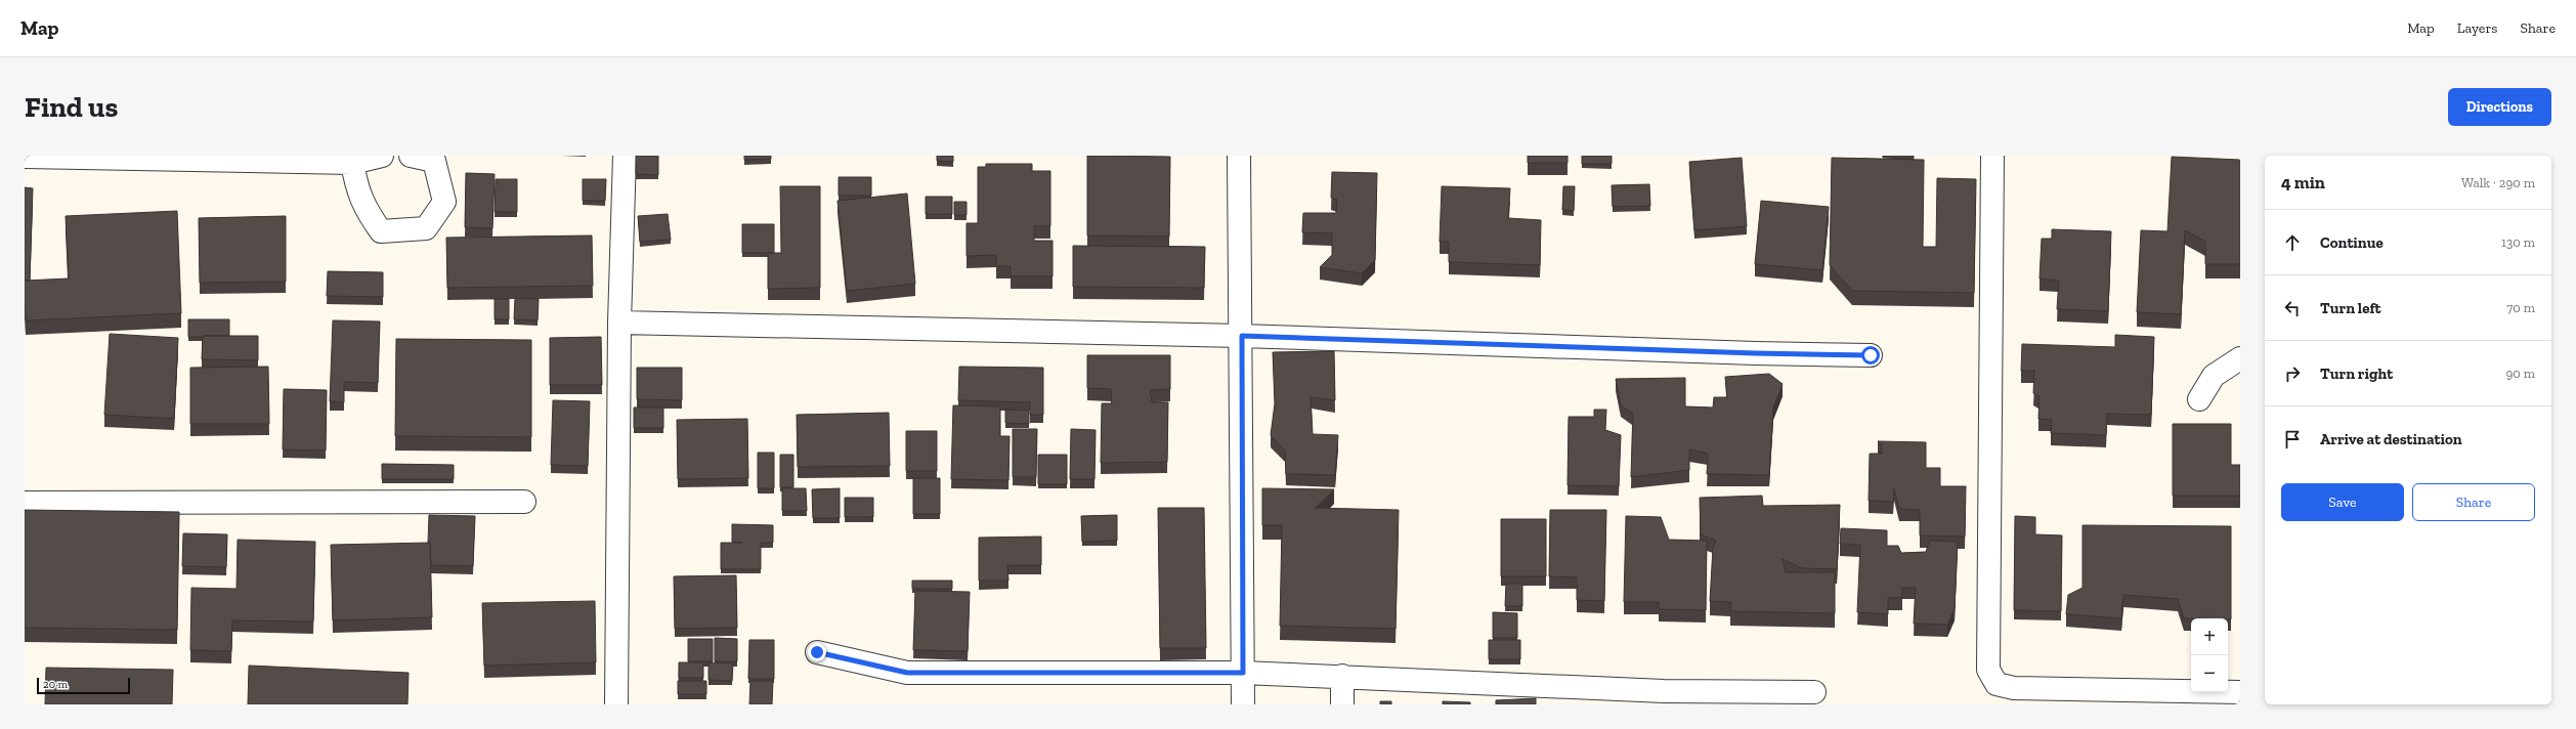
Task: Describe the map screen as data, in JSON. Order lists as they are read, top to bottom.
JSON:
{
  "scale_bar": "20 m",
  "page": {
    "header": "Map",
    "nav": ["Map", "Layers", "Share"],
    "buttons": [
      "Directions",
      ["Save", "Share"]
    ],
    "title": "Find us",
    "heading": ["4 min", "Walk · 290 m"],
    "list": [
      ["Continue", "130 m"],
      ["Turn left", "70 m"],
      ["Turn right", "90 m"],
      "Arrive at destination"
    ],
    "map_buttons": ["+", "−"],
    "scale": "20 m"
  }
}
